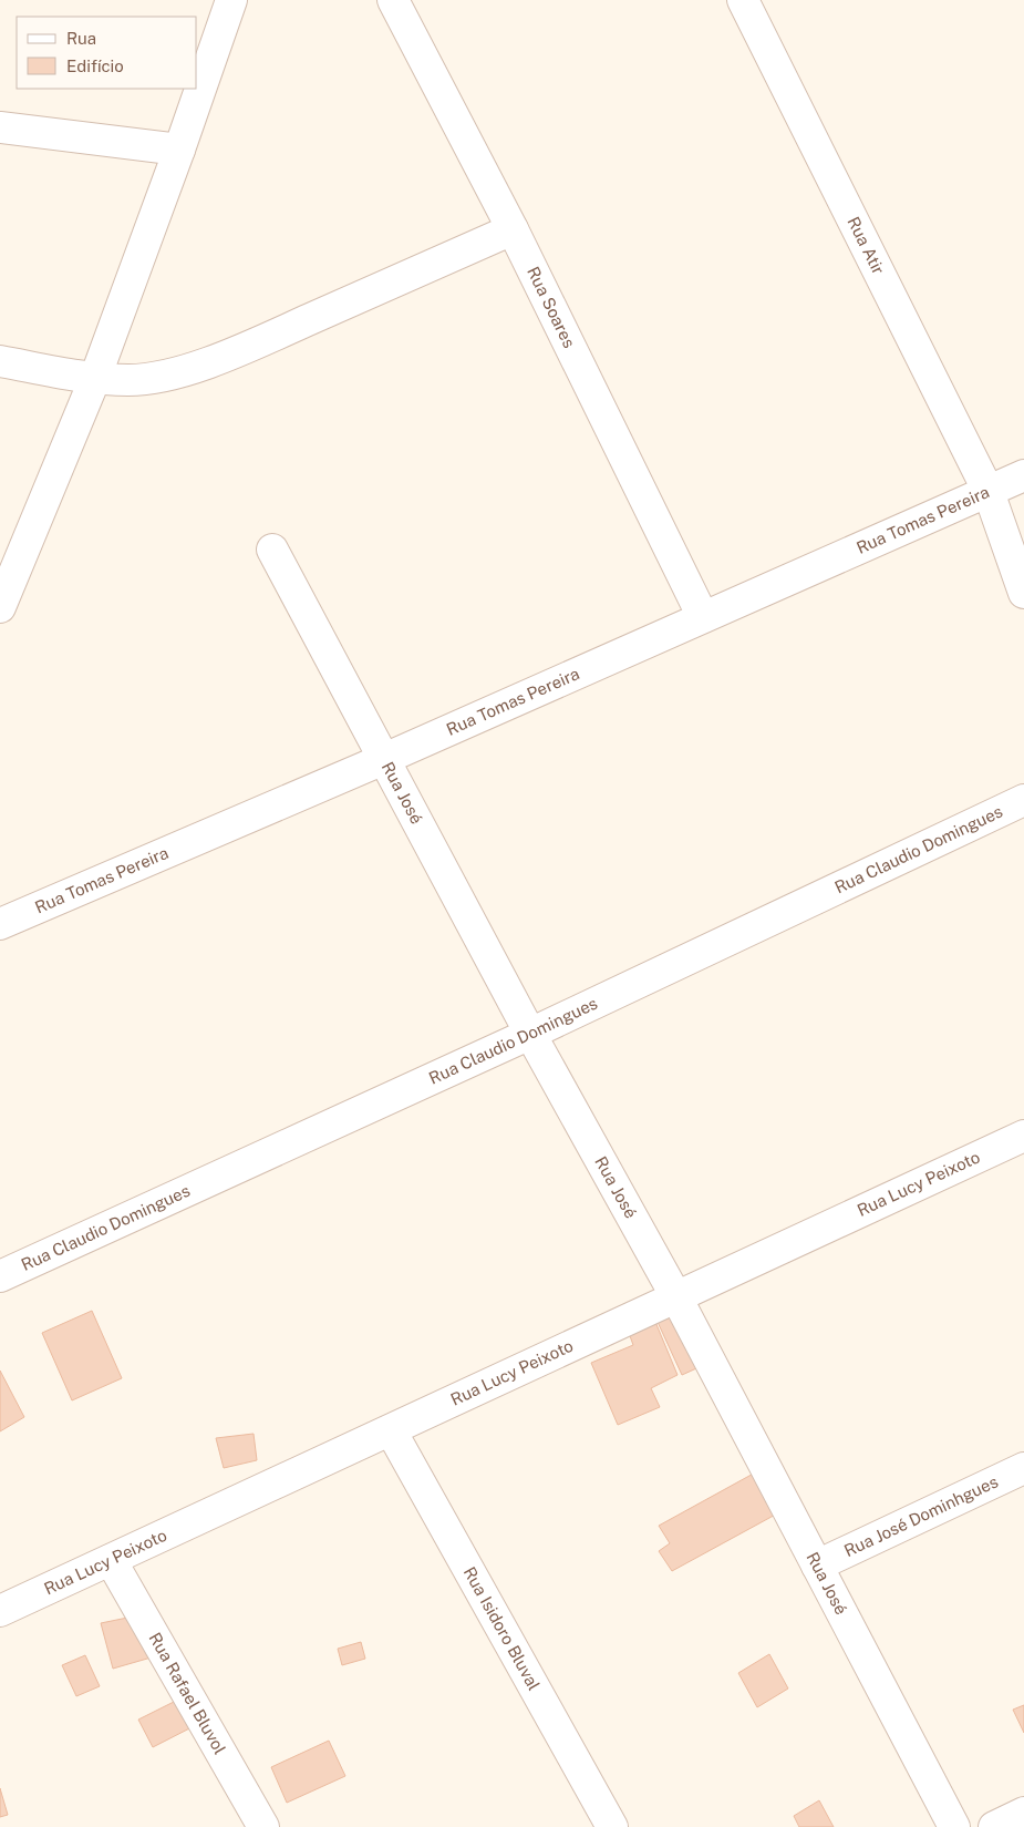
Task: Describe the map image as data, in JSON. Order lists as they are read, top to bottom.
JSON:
{
  "streets": {
    "street": [
      "Rua Atir",
      "Rua Soares",
      "Rua Tomas Pereira",
      "Rua José",
      "Rua Claudio Domingues",
      "Rua Lucy Peixoto",
      "Rua José Dominhgues",
      "Rua Isidoro Bluval",
      "Rua Rafael Bluvol"
    ]
  },
  "crossings": [
    ["Rua Atir", "Rua Tomas Pereira"],
    ["Rua Soares", "Rua Tomas Pereira"],
    ["Rua Tomas Pereira", "Rua José"],
    ["Rua José", "Rua Claudio Domingues"],
    ["Rua José", "Rua Lucy Peixoto"],
    ["Rua José", "Rua José Dominhgues"],
    ["Rua Lucy Peixoto", "Rua Isidoro Bluval"],
    ["Rua Lucy Peixoto", "Rua Rafael Bluvol"]
  ],
  "legend": ["Rua", "Edifício"]
}
